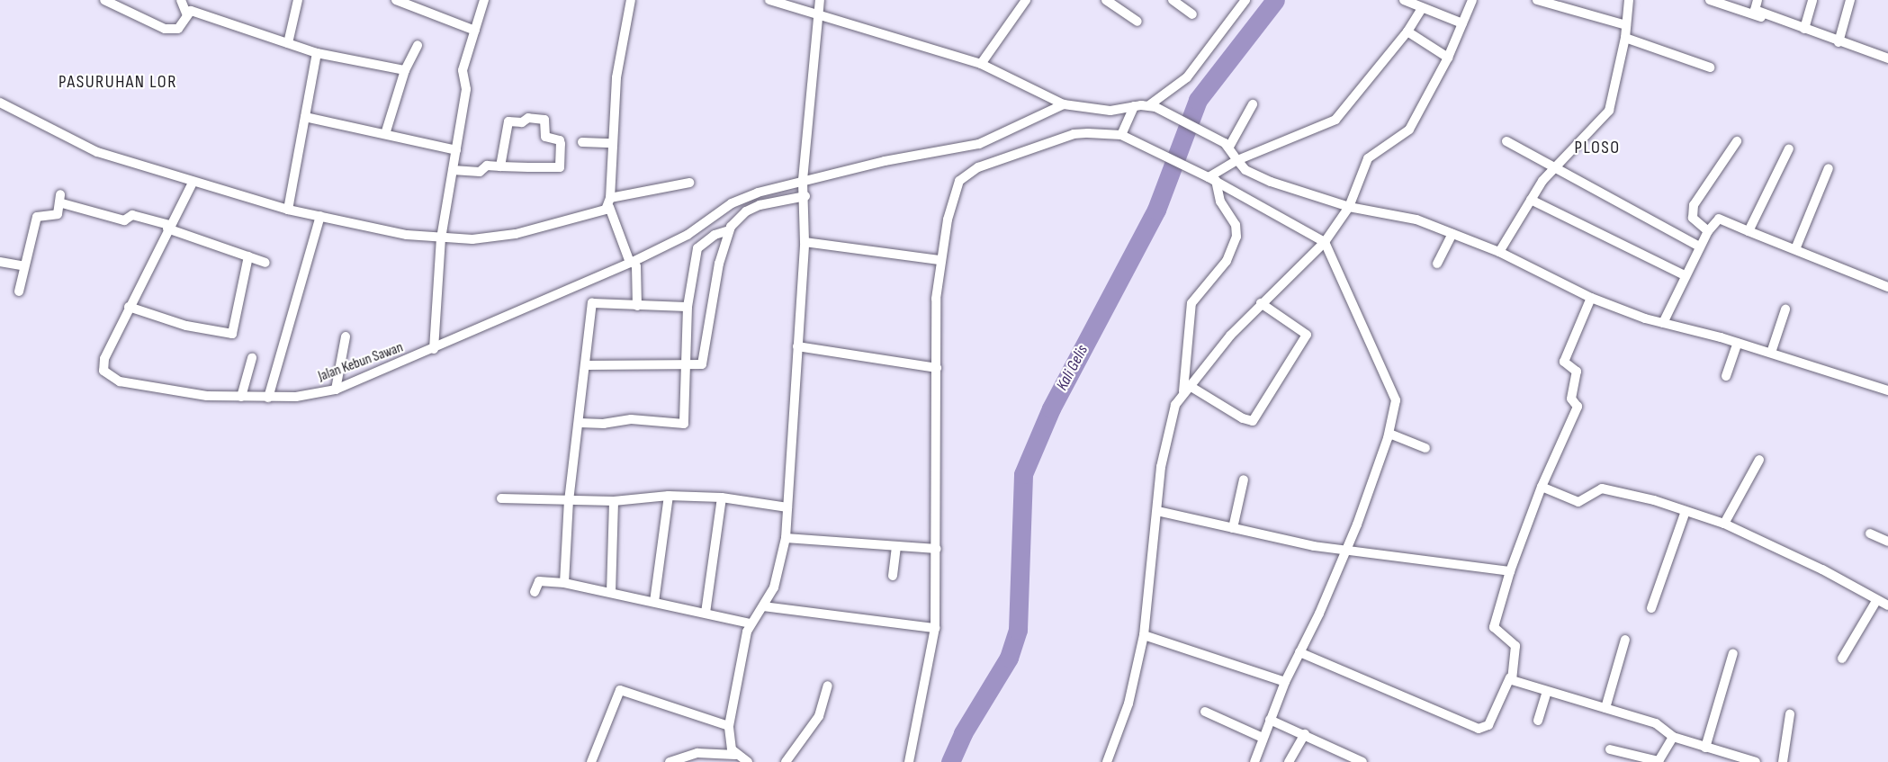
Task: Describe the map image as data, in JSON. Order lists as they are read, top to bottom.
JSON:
{
  "streets": {
    "street": ["Jalan Kebun Sawan"]
  },
  "districts": ["PASURUHAN LOR", "PLOSO"],
  "water": ["Kali Gelis"]
}
